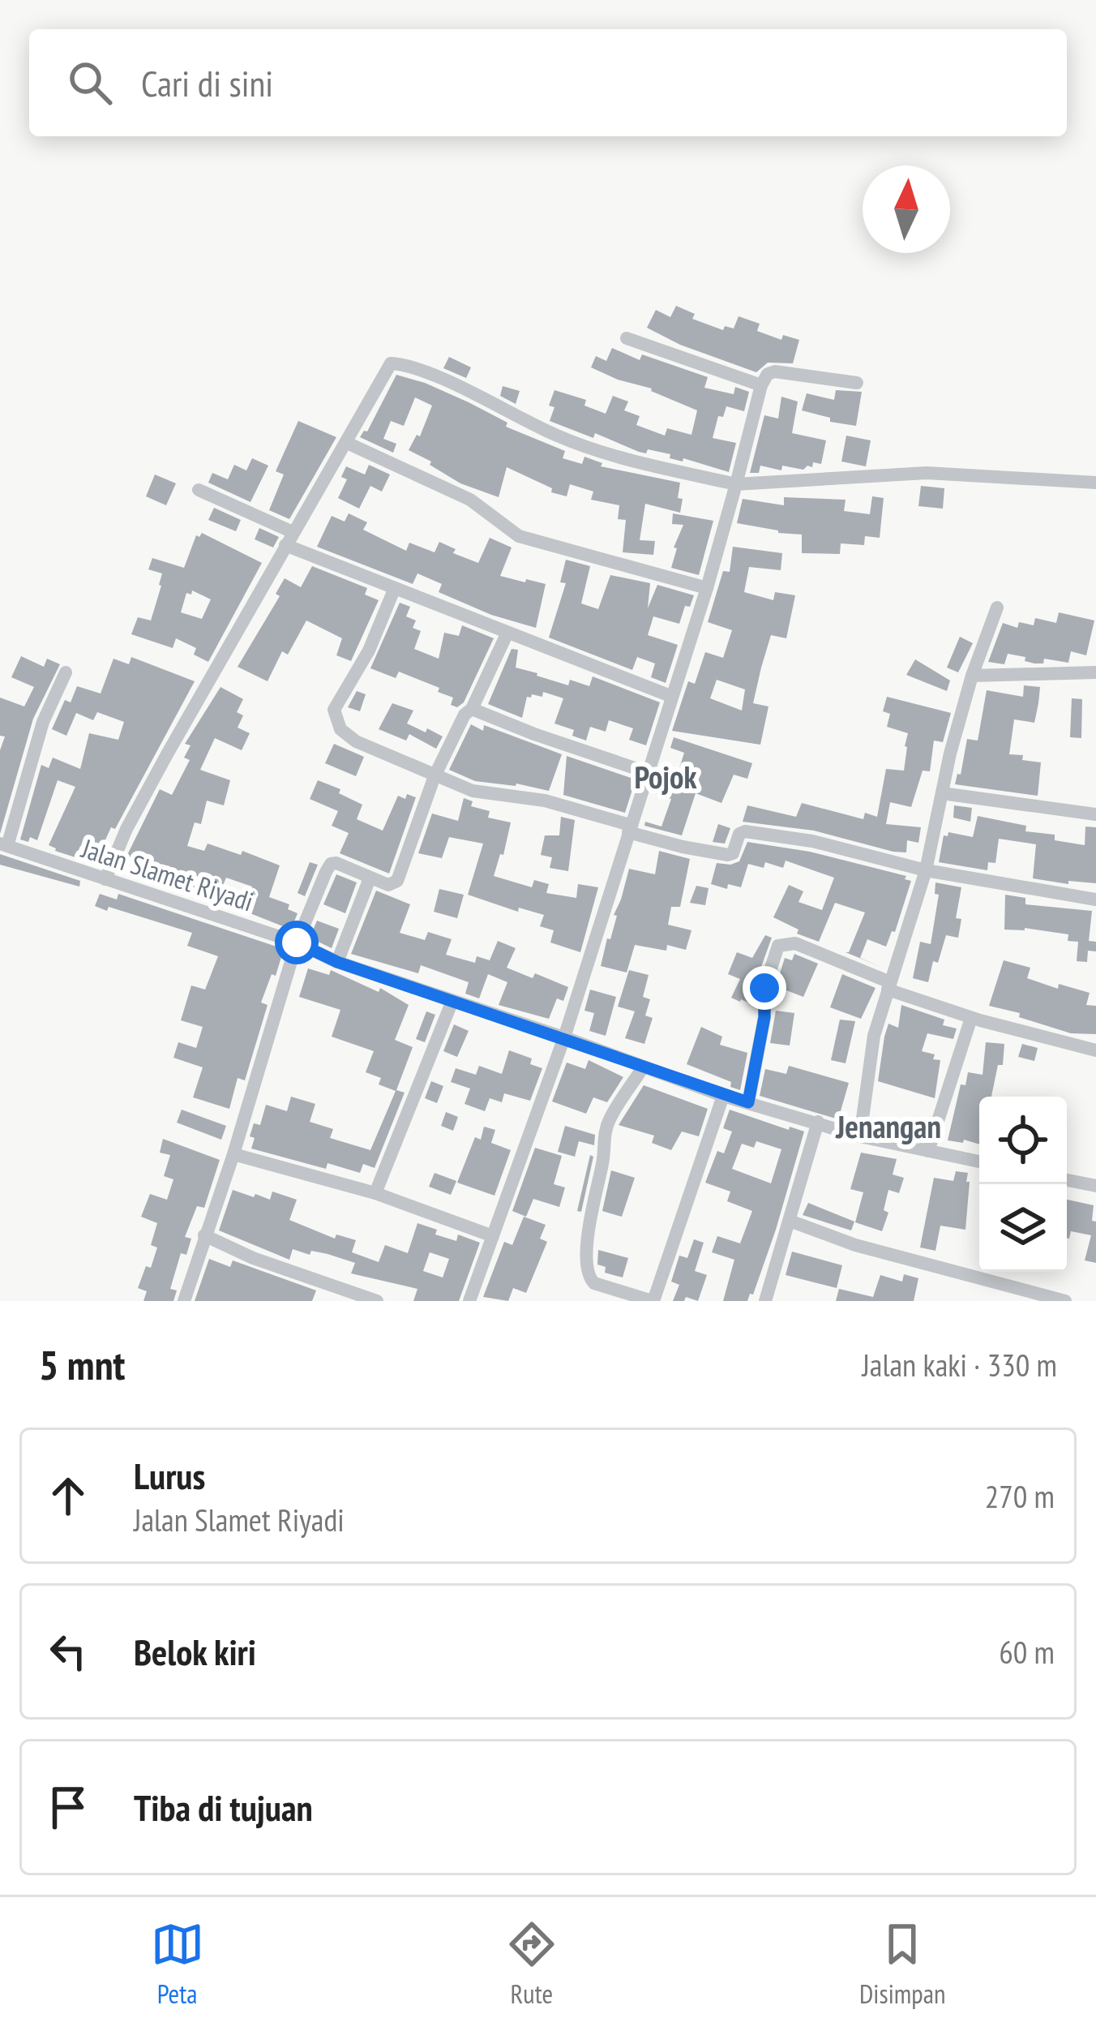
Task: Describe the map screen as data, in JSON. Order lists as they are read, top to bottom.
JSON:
{
  "streets": {
    "street": ["Jalan Slamet Riyadi"]
  },
  "districts": ["Pojok", "Jenangan"],
  "north": "top",
  "page": {
    "search": "Cari di sini",
    "heading": ["5 mnt", "Jalan kaki · 330 m"],
    "list": [
      ["Lurus", "Jalan Slamet Riyadi", "270 m"],
      ["Belok kiri", "60 m"],
      "Tiba di tujuan"
    ],
    "nav": ["Peta", "Rute", "Disimpan"]
  }
}
